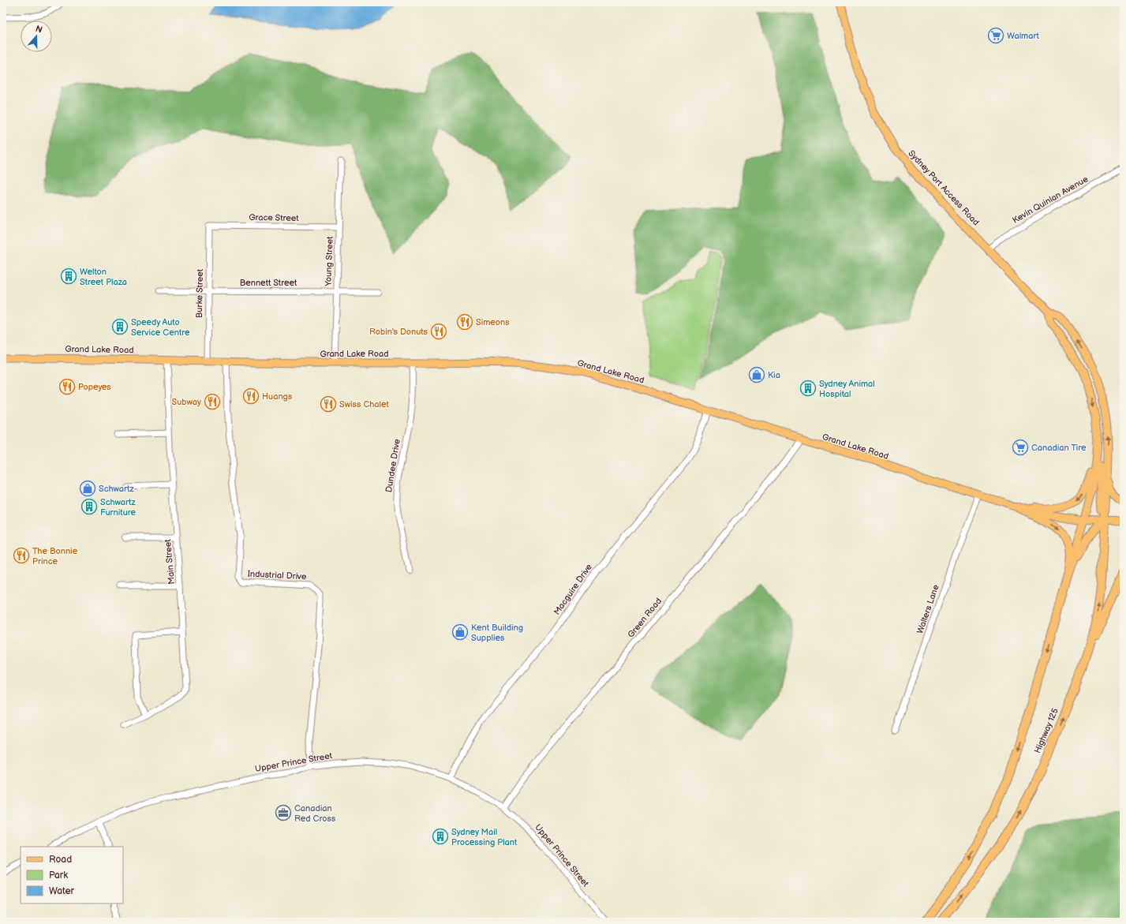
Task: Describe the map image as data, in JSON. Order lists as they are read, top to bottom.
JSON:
{
  "streets": {
    "highway": ["Highway 125"],
    "main road": ["Sydney Port Access Road", "Grand Lake Road"],
    "street": [
      "Kevin Quinlan Avenue",
      "Grace Street",
      "Young Street",
      "Bennett Street",
      "Burke Street",
      "Dundee Drive",
      "Main Street",
      "Industrial Drive",
      "Macguire Drive",
      "Walters Lane",
      "Green Road",
      "Upper Prince Street"
    ]
  },
  "crossings": [
    ["Sydney Port Access Road", "Kevin Quinlan Avenue"],
    ["Sydney Port Access Road", "Grand Lake Road"],
    ["Sydney Port Access Road", "Highway 125"],
    ["Grace Street", "Young Street"],
    ["Grace Street", "Burke Street"],
    ["Young Street", "Bennett Street"],
    ["Young Street", "Grand Lake Road"],
    ["Bennett Street", "Burke Street"],
    ["Burke Street", "Grand Lake Road"],
    ["Grand Lake Road", "Dundee Drive"],
    ["Grand Lake Road", "Main Street"],
    ["Grand Lake Road", "Industrial Drive"],
    ["Grand Lake Road", "Macguire Drive"],
    ["Grand Lake Road", "Walters Lane"],
    ["Grand Lake Road", "Green Road"],
    ["Grand Lake Road", "Highway 125"],
    ["Industrial Drive", "Upper Prince Street"],
    ["Macguire Drive", "Upper Prince Street"],
    ["Green Road", "Upper Prince Street"]
  ],
  "places": {
    "supermarket": ["Walmart", "Canadian Tire"],
    "building": [
      "Welton Street Plaza",
      "Speedy Auto Service Centre",
      "Sydney Animal Hospital",
      "Schwartz Furniture",
      "Sydney Mail Processing Plant"
    ],
    "restaurant": [
      "Simeons",
      "Robin's Donuts",
      "Popeyes",
      "Huangs",
      "Subway",
      "Swiss Chalet",
      "The Bonnie Prince"
    ],
    "shop": ["Kia", "Schwartz", "Kent Building Supplies"],
    "office": ["Canadian Red Cross"]
  },
  "legend": ["Road", "Park", "Water"],
  "north": "top"
}
